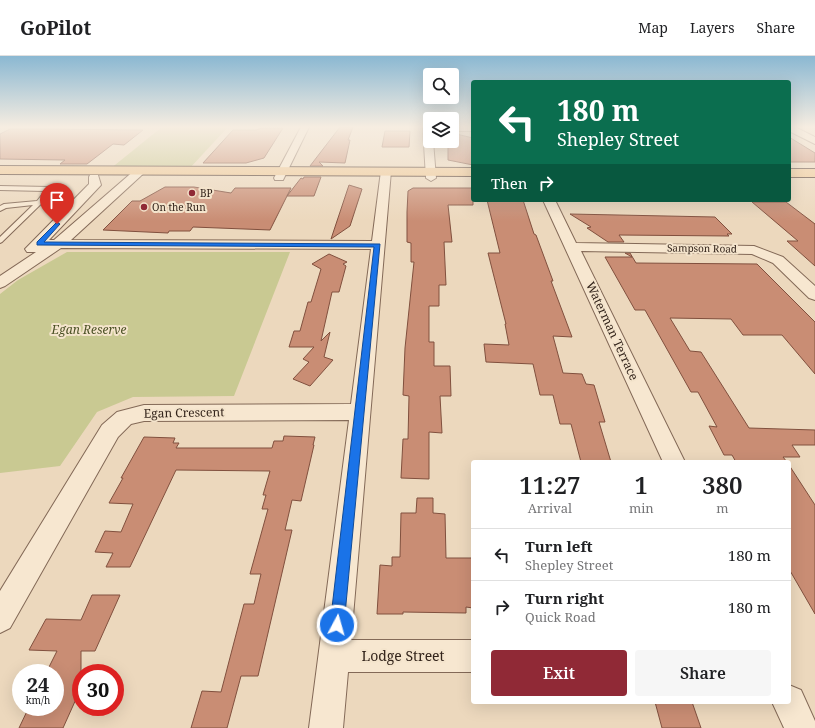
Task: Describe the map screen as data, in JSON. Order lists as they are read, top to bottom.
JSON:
{
  "streets": {
    "street": [
      "Sampson Road",
      "Waterman Terrace",
      "Egan Crescent",
      "Lodge Street"
    ]
  },
  "crossings": [
    ["Sampson Road", "Waterman Terrace"]
  ],
  "parks": ["Egan Reserve"],
  "places": ["BP", "On the Run"],
  "page": {
    "header": "GoPilot",
    "nav": ["Map", "Layers", "Share"],
    "turn": ["180 m", "Shepley Street"],
    "then": "Then",
    "eta": [
      "11:27",
      "Arrival",
      "1",
      "min",
      "380",
      "m"
    ],
    "list": [
      {
        "name": "Turn left",
        "note": "Shepley Street",
        "value": "180 m"
      },
      {
        "name": "Turn right",
        "note": "Quick Road",
        "value": "180 m"
      }
    ],
    "buttons": ["Exit", "Share"],
    "speed": "24 km/h",
    "limit": "30"
  }
}
